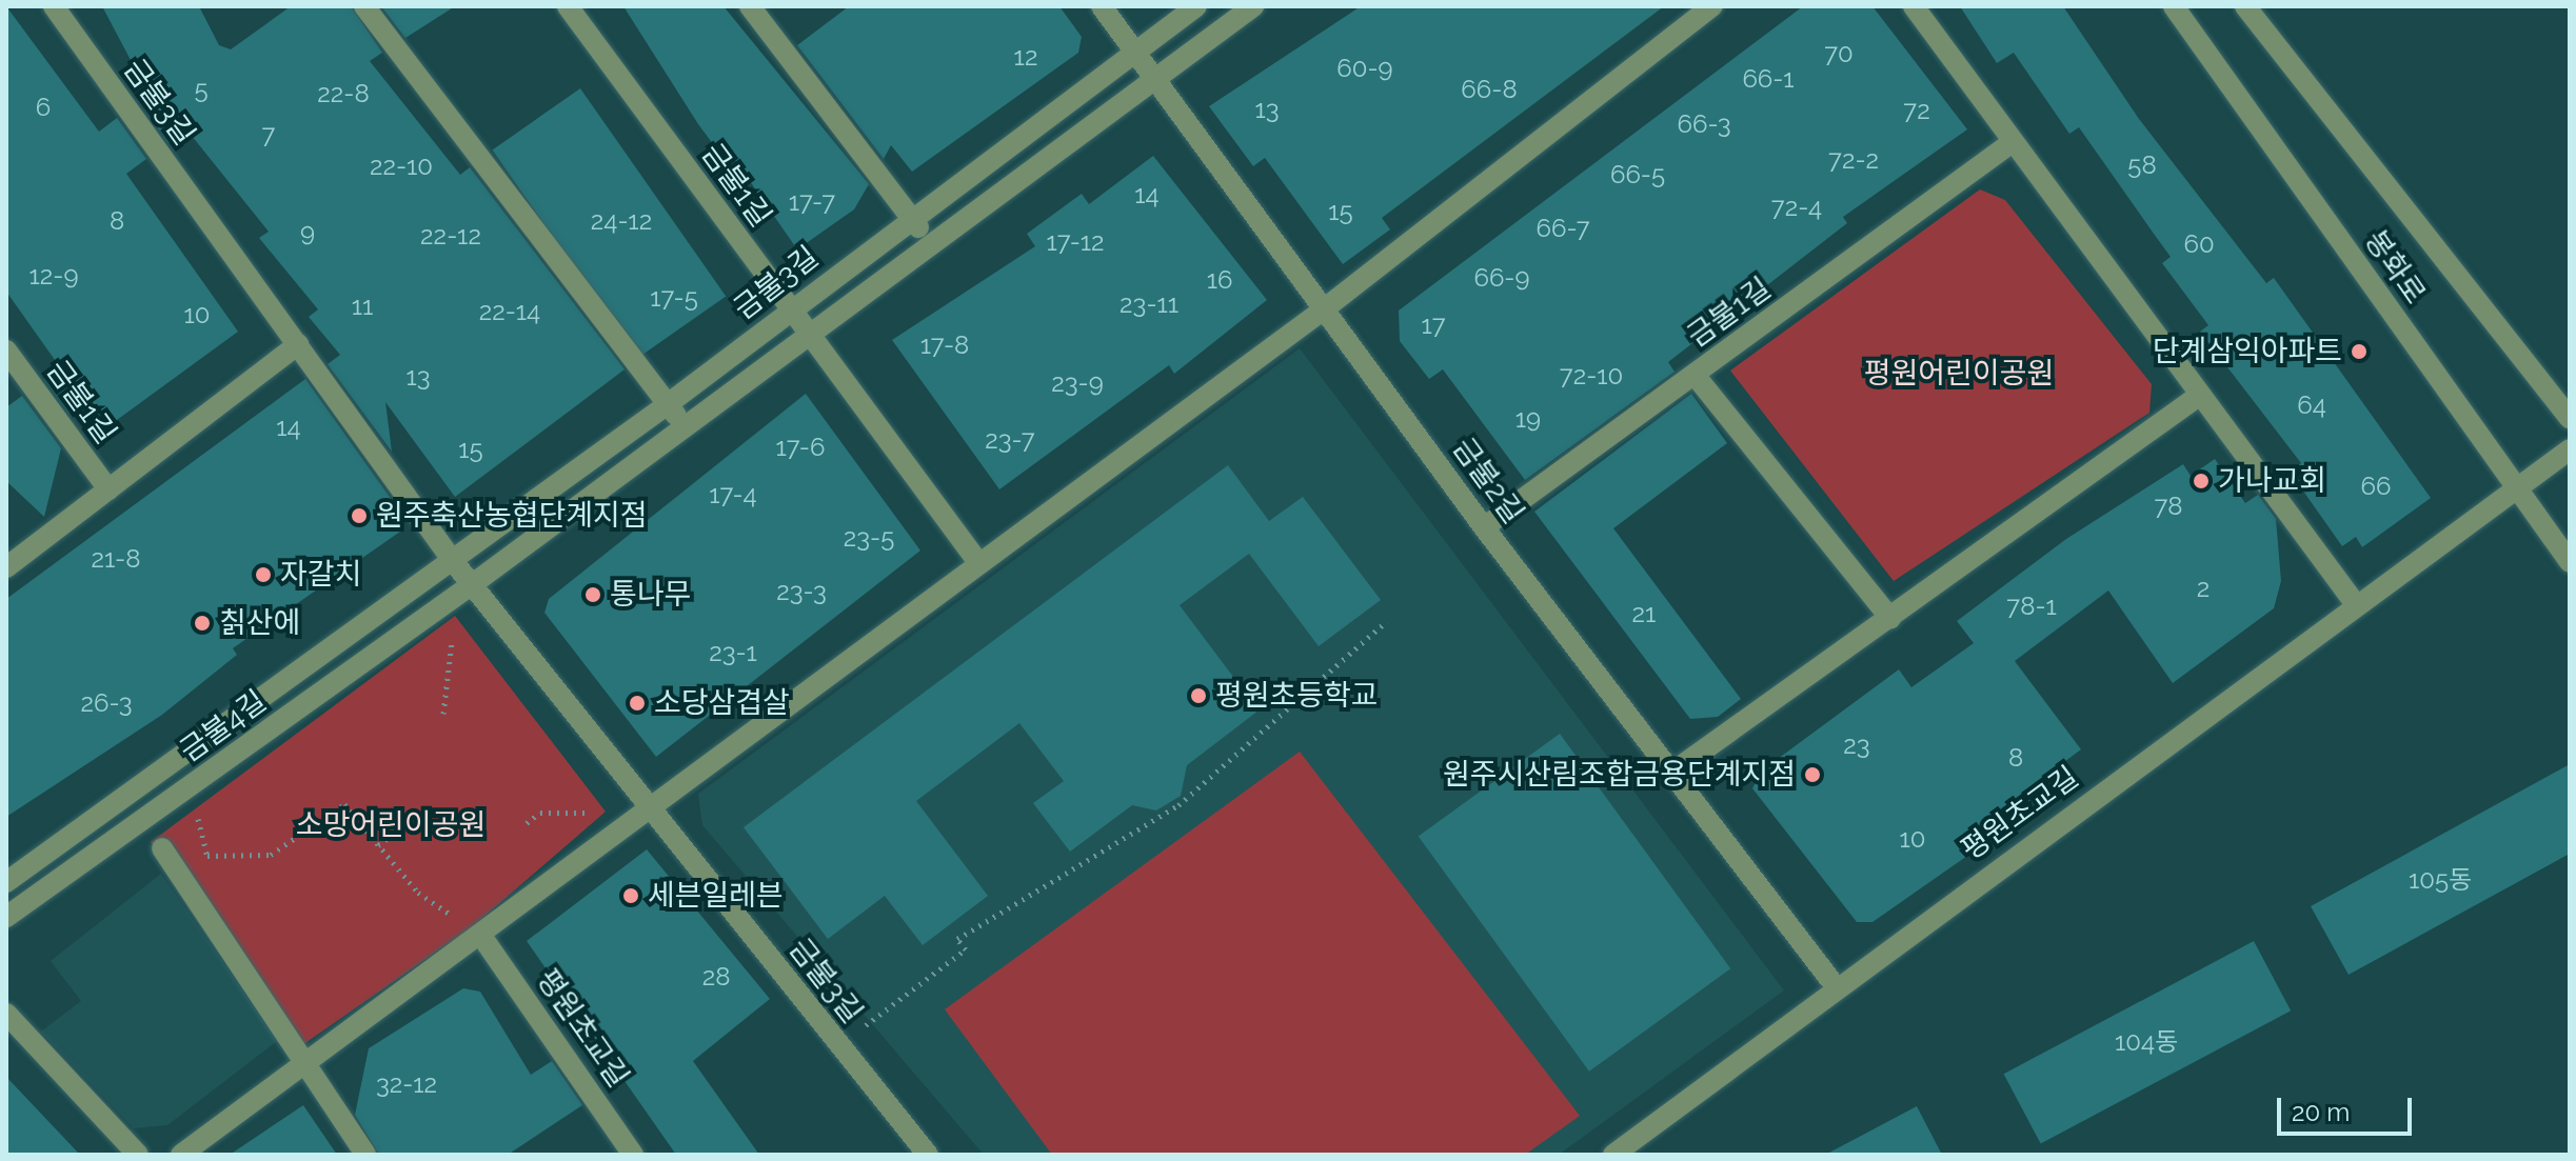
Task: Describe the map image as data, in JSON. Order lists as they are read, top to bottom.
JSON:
{
  "streets": {
    "street": [
      "금불3길",
      "금불1길",
      "봉화로",
      "금불2길",
      "금불4길",
      "평원초교길"
    ]
  },
  "crossings": [
    ["금불3길", "금불1길"],
    ["금불3길", "금불2길"],
    ["금불3길", "금불4길"],
    ["금불1길", "금불2길"],
    ["봉화로", "평원초교길"],
    ["금불2길", "평원초교길"]
  ],
  "parks": ["평원어린이공원", "소망어린이공원"],
  "places": [
    "단계삼익아파트",
    "가나교회",
    "원주축산농협단계지점",
    "자갈치",
    "통나무",
    "칡산에",
    "평원초등학교",
    "소당삼겹살",
    "원주시산림조합금용단계지점",
    "세븐일레븐"
  ],
  "house_numbers": [
    "70",
    "12",
    "60-9",
    "66-1",
    "5",
    "66-8",
    "22-8",
    "6",
    "13",
    "72",
    "66-3",
    "7",
    "72-2",
    "58",
    "22-10",
    "66-5",
    "14",
    "17-7",
    "72-4",
    "15",
    "8",
    "24-12",
    "66-7",
    "9",
    "22-12",
    "17-12",
    "60",
    "12-9",
    "66-9",
    "16",
    "17-5",
    "23-11",
    "11",
    "22-14",
    "10",
    "17",
    "17-8",
    "72-10",
    "13",
    "23-9",
    "64",
    "19",
    "14",
    "23-7",
    "17-6",
    "15",
    "66",
    "17-4",
    "78",
    "23-5",
    "21-8",
    "2",
    "23-3",
    "78-1",
    "21",
    "23-1",
    "26-3",
    "23",
    "8",
    "10",
    "105동",
    "28",
    "104동",
    "32-12"
  ],
  "scale_bar": "20 m"
}
